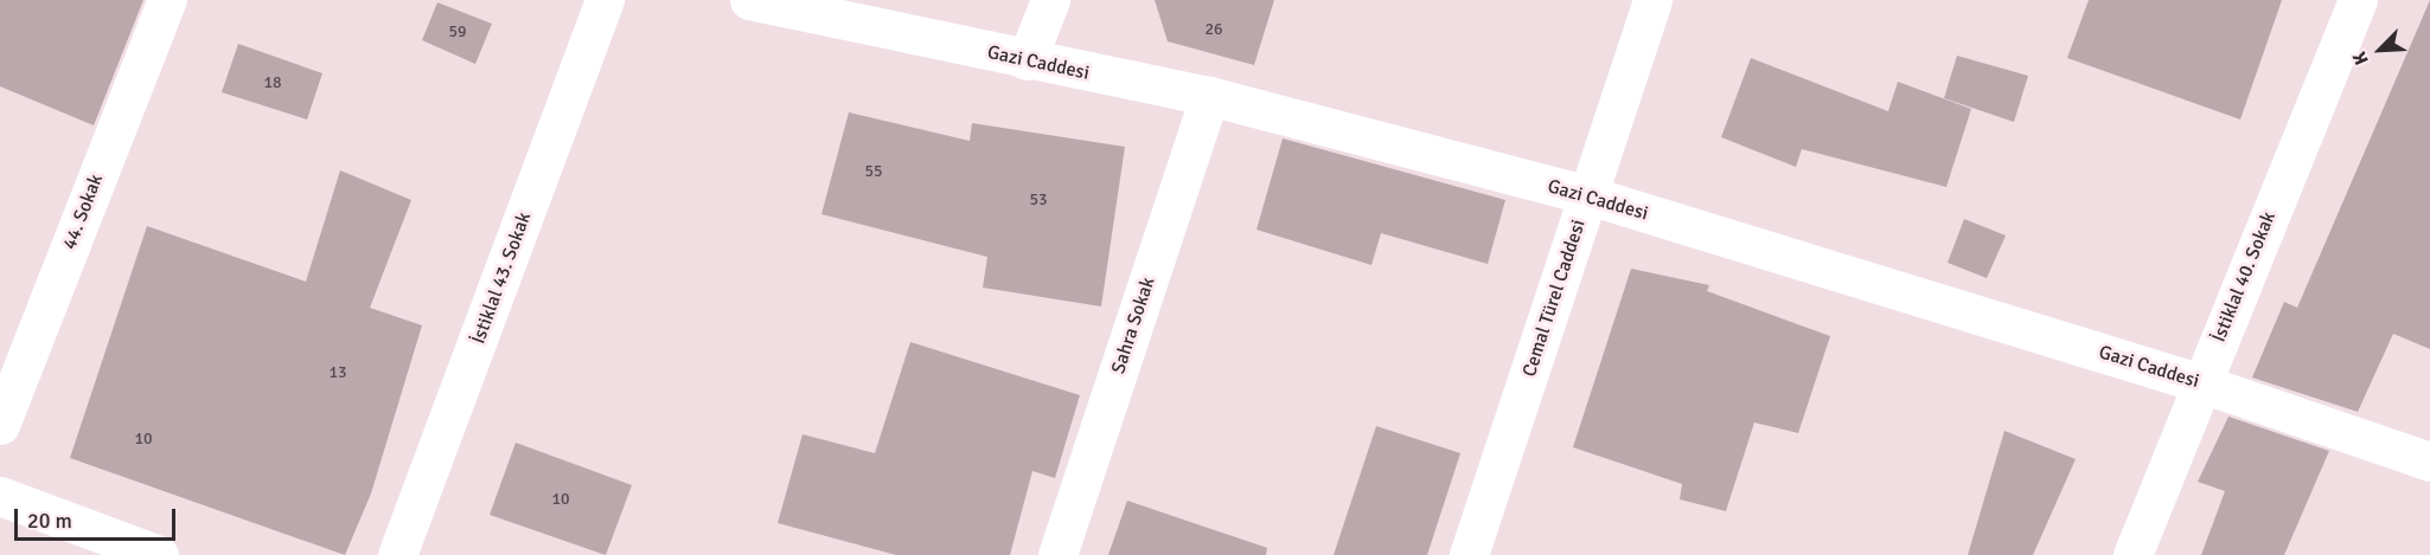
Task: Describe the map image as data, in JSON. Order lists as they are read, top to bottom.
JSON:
{
  "streets": {
    "street": [
      "Gazi Caddesi",
      "44. Sokak",
      "İstiklal 40. Sokak",
      "İstiklal 43. Sokak",
      "Cemal Türel Caddesi",
      "Sahra Sokak"
    ]
  },
  "crossings": [
    ["Gazi Caddesi", "İstiklal 40. Sokak"],
    ["Gazi Caddesi", "Cemal Türel Caddesi"],
    ["Gazi Caddesi", "Sahra Sokak"]
  ],
  "house_numbers": [
    "26",
    "59",
    "18",
    "55",
    "53",
    "13",
    "10",
    "10"
  ],
  "scale_bar": "20 m",
  "north": "bottom left"
}
